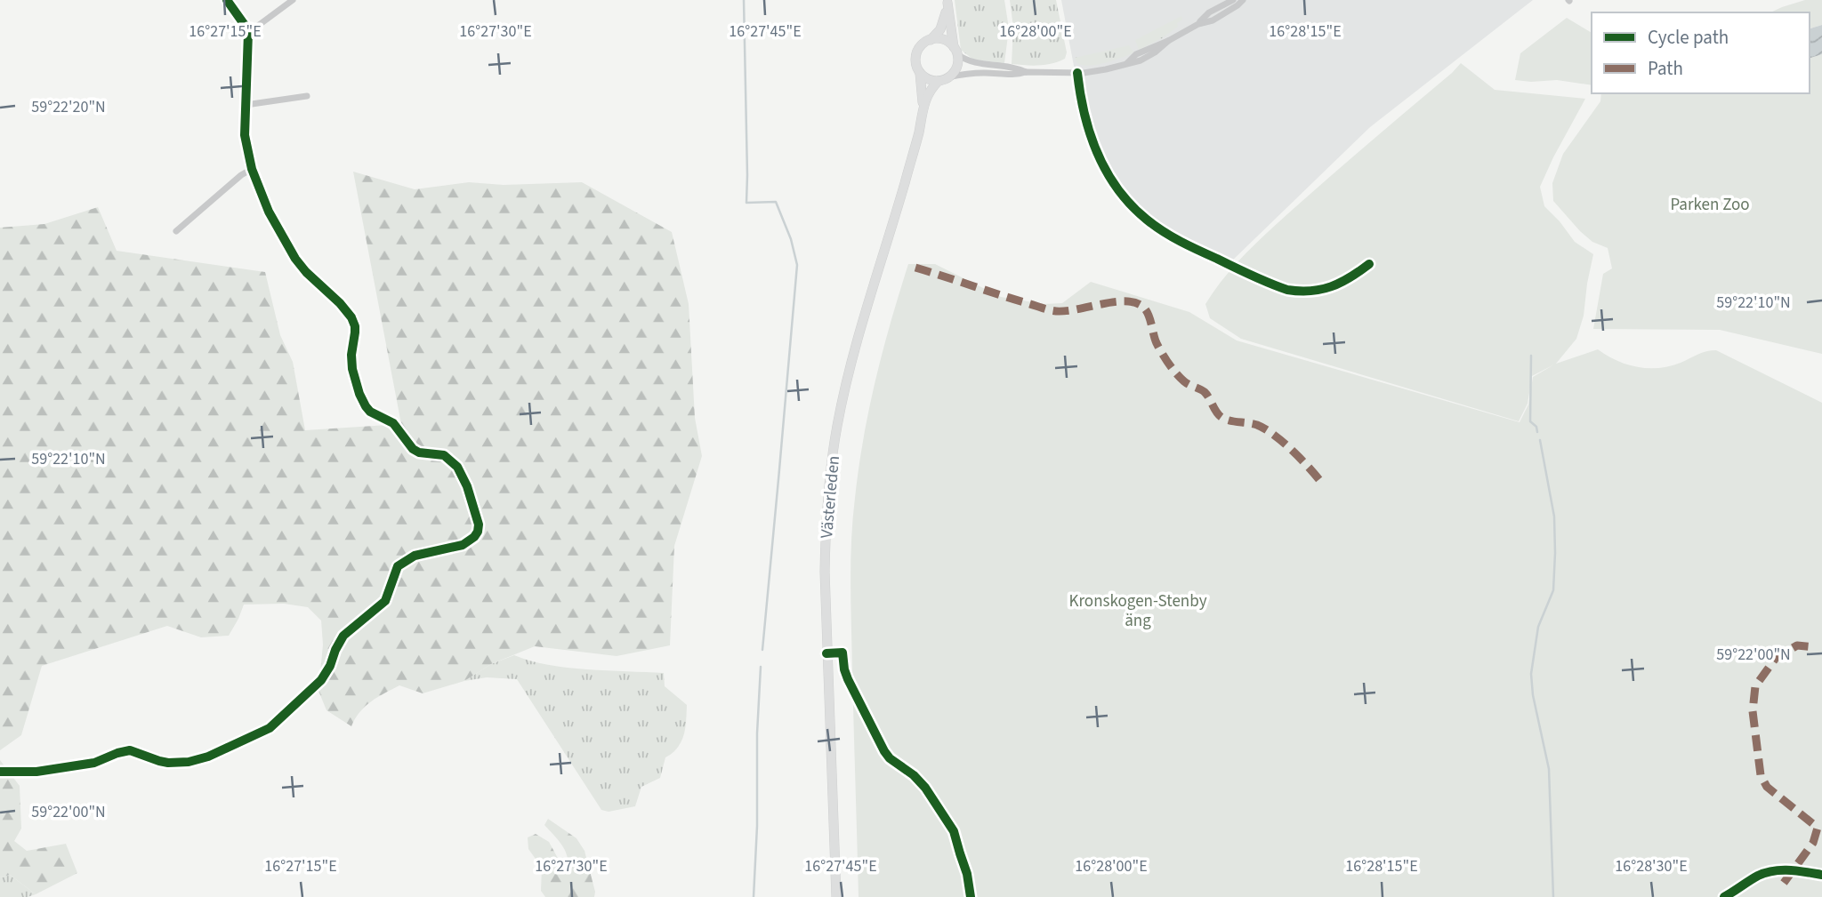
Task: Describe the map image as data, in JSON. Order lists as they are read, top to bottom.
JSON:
{
  "streets": {
    "main road": ["Västerleden"]
  },
  "parks": ["Parken Zoo", "Kronskogen-Stenby äng"],
  "legend": ["Cycle path", "Path"],
  "coordinates": [
    "16°27'15\"E",
    "16°27'30\"E",
    "16°27'45\"E",
    "16°28'00\"E",
    "16°28'15\"E",
    "59°22'20\"N",
    "59°22'10\"N",
    "59°22'00\"N",
    "16°28'30\"E"
  ]
}
